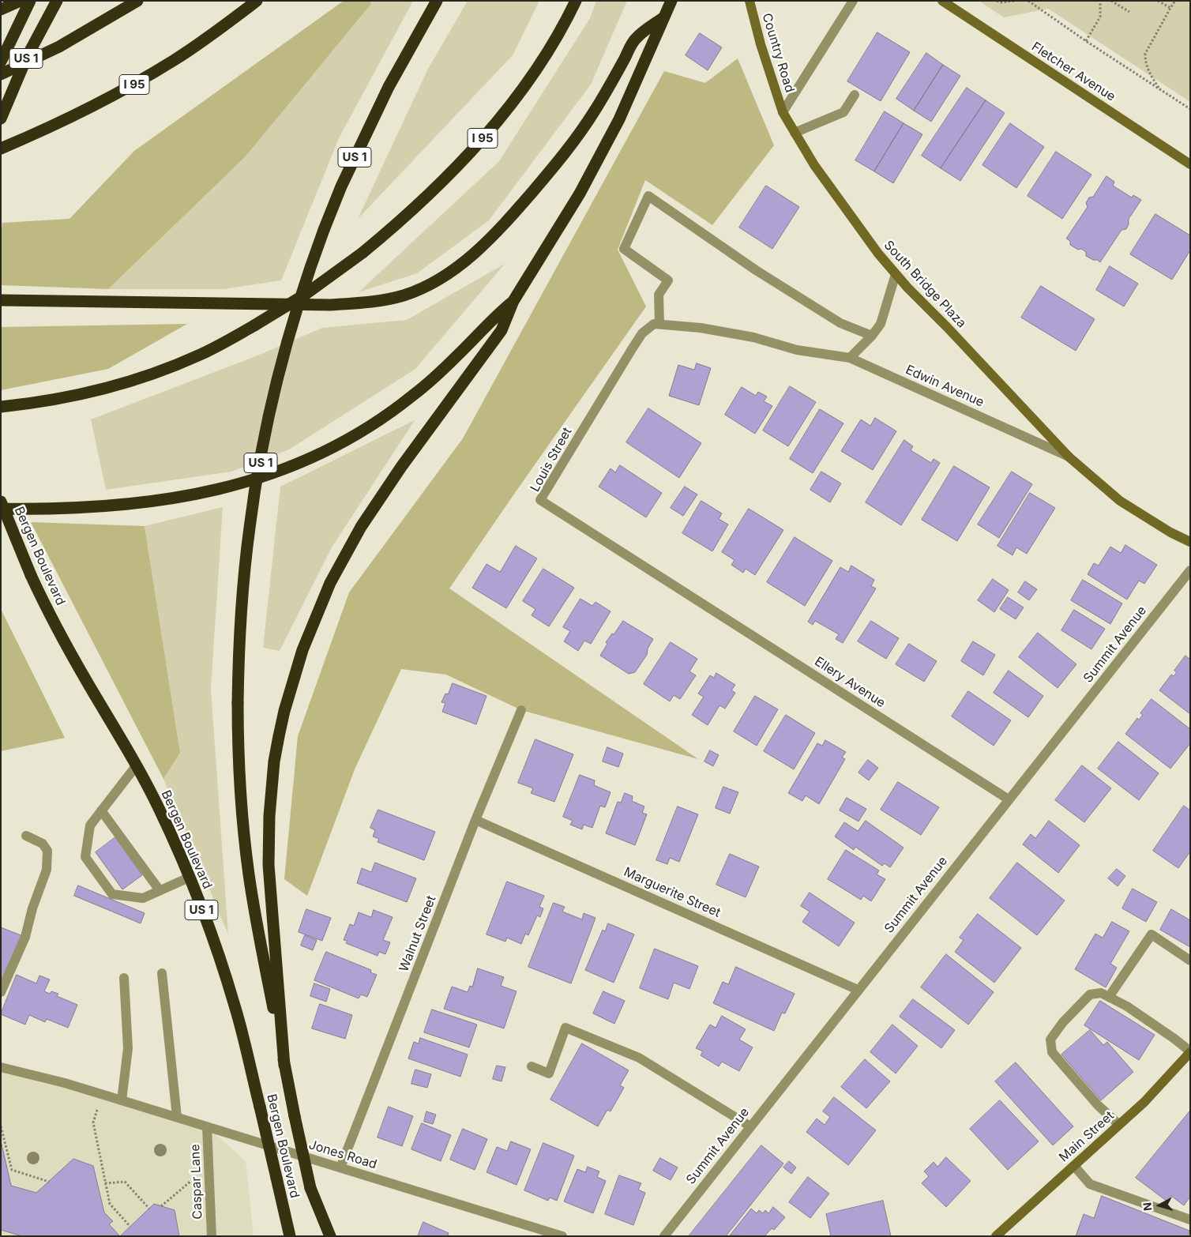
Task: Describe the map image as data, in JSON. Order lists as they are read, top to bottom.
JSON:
{
  "streets": {
    "highway": ["US 1", "I 95", "Bergen Boulevard"],
    "main road": [
      "Country Road",
      "Fletcher Avenue",
      "South Bridge Plaza",
      "Edwin Avenue",
      "Main Street"
    ],
    "street": [
      "Louis Street",
      "Summit Avenue",
      "Ellery Avenue",
      "Marguerite Street",
      "Walnut Street",
      "Jones Road",
      "Caspar Lane"
    ]
  },
  "crossings": [
    ["Country Road", "South Bridge Plaza"],
    ["US 1", "Bergen Boulevard"],
    ["South Bridge Plaza", "Edwin Avenue"],
    ["Edwin Avenue", "Louis Street"],
    ["Louis Street", "Ellery Avenue"],
    ["Summit Avenue", "Ellery Avenue"],
    ["Summit Avenue", "Marguerite Street"],
    ["Marguerite Street", "Walnut Street"],
    ["Walnut Street", "Jones Road"],
    ["Jones Road", "Caspar Lane"]
  ],
  "north": "left"
}
